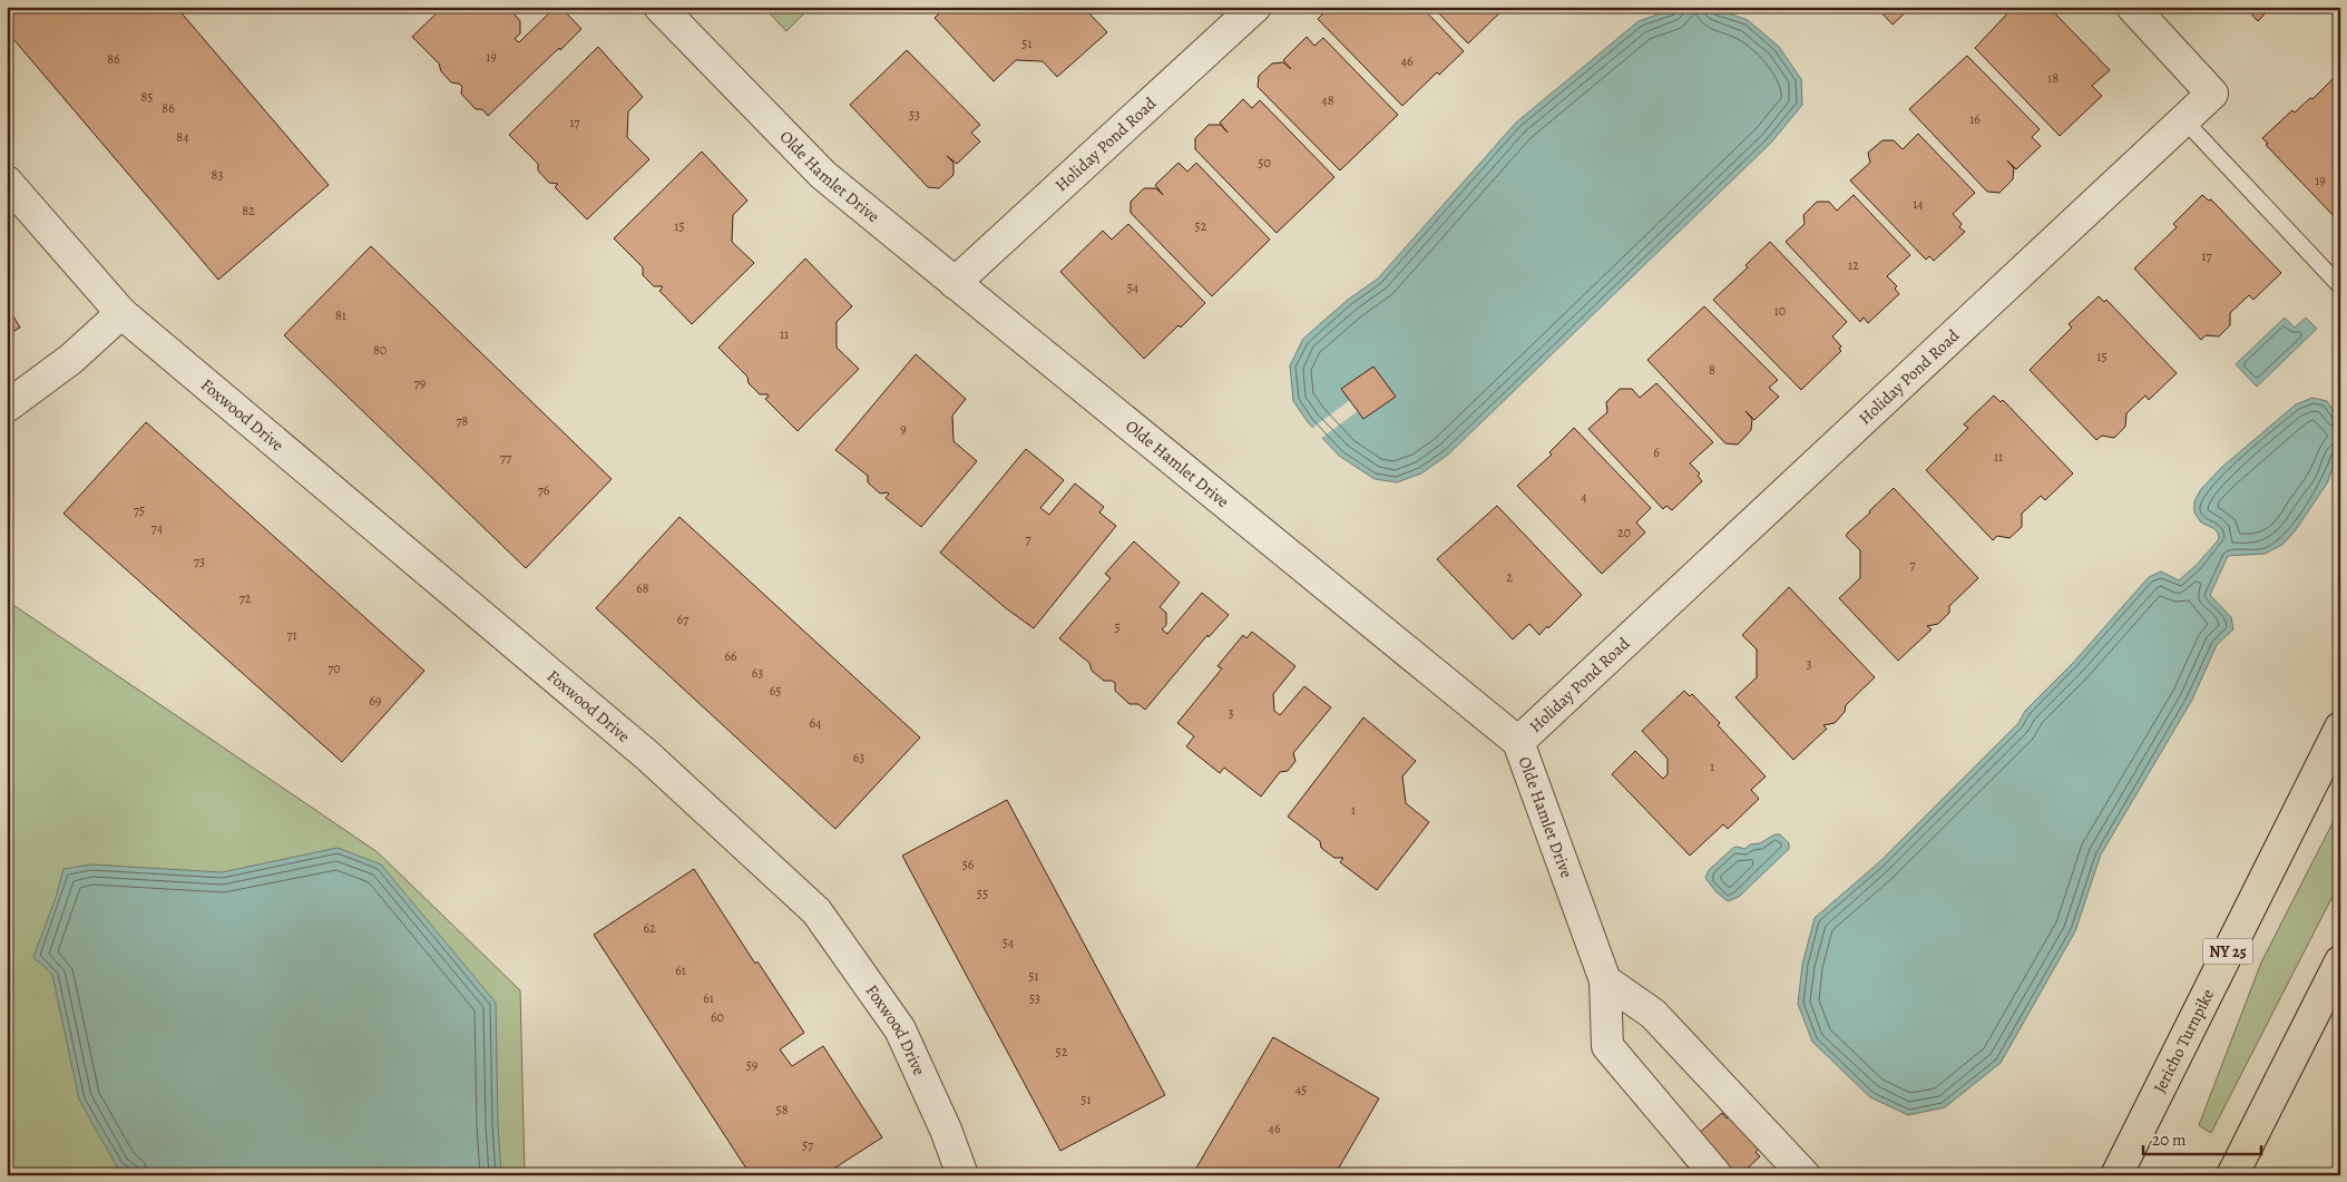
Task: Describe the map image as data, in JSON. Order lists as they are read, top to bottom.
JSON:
{
  "streets": {
    "main road": ["NY 25", "Jericho Turnpike"],
    "street": ["Holiday Pond Road", "Olde Hamlet Drive", "Foxwood Drive"]
  },
  "crossings": [
    ["Holiday Pond Road", "Olde Hamlet Drive"]
  ],
  "house_numbers": [
    "51",
    "19",
    "86",
    "46",
    "18",
    "85",
    "48",
    "86",
    "53",
    "16",
    "17",
    "84",
    "50",
    "83",
    "19",
    "14",
    "82",
    "15",
    "52",
    "17",
    "12",
    "54",
    "10",
    "81",
    "11",
    "80",
    "15",
    "8",
    "79",
    "78",
    "9",
    "6",
    "11",
    "77",
    "76",
    "4",
    "75",
    "74",
    "20",
    "7",
    "73",
    "7",
    "2",
    "68",
    "72",
    "67",
    "5",
    "71",
    "66",
    "3",
    "70",
    "63",
    "65",
    "69",
    "3",
    "64",
    "63",
    "1",
    "1",
    "56",
    "55",
    "62",
    "54",
    "61",
    "51",
    "61",
    "53",
    "60",
    "52",
    "59",
    "45",
    "51",
    "58",
    "46",
    "57"
  ],
  "scale_bar": "20 m"
}
